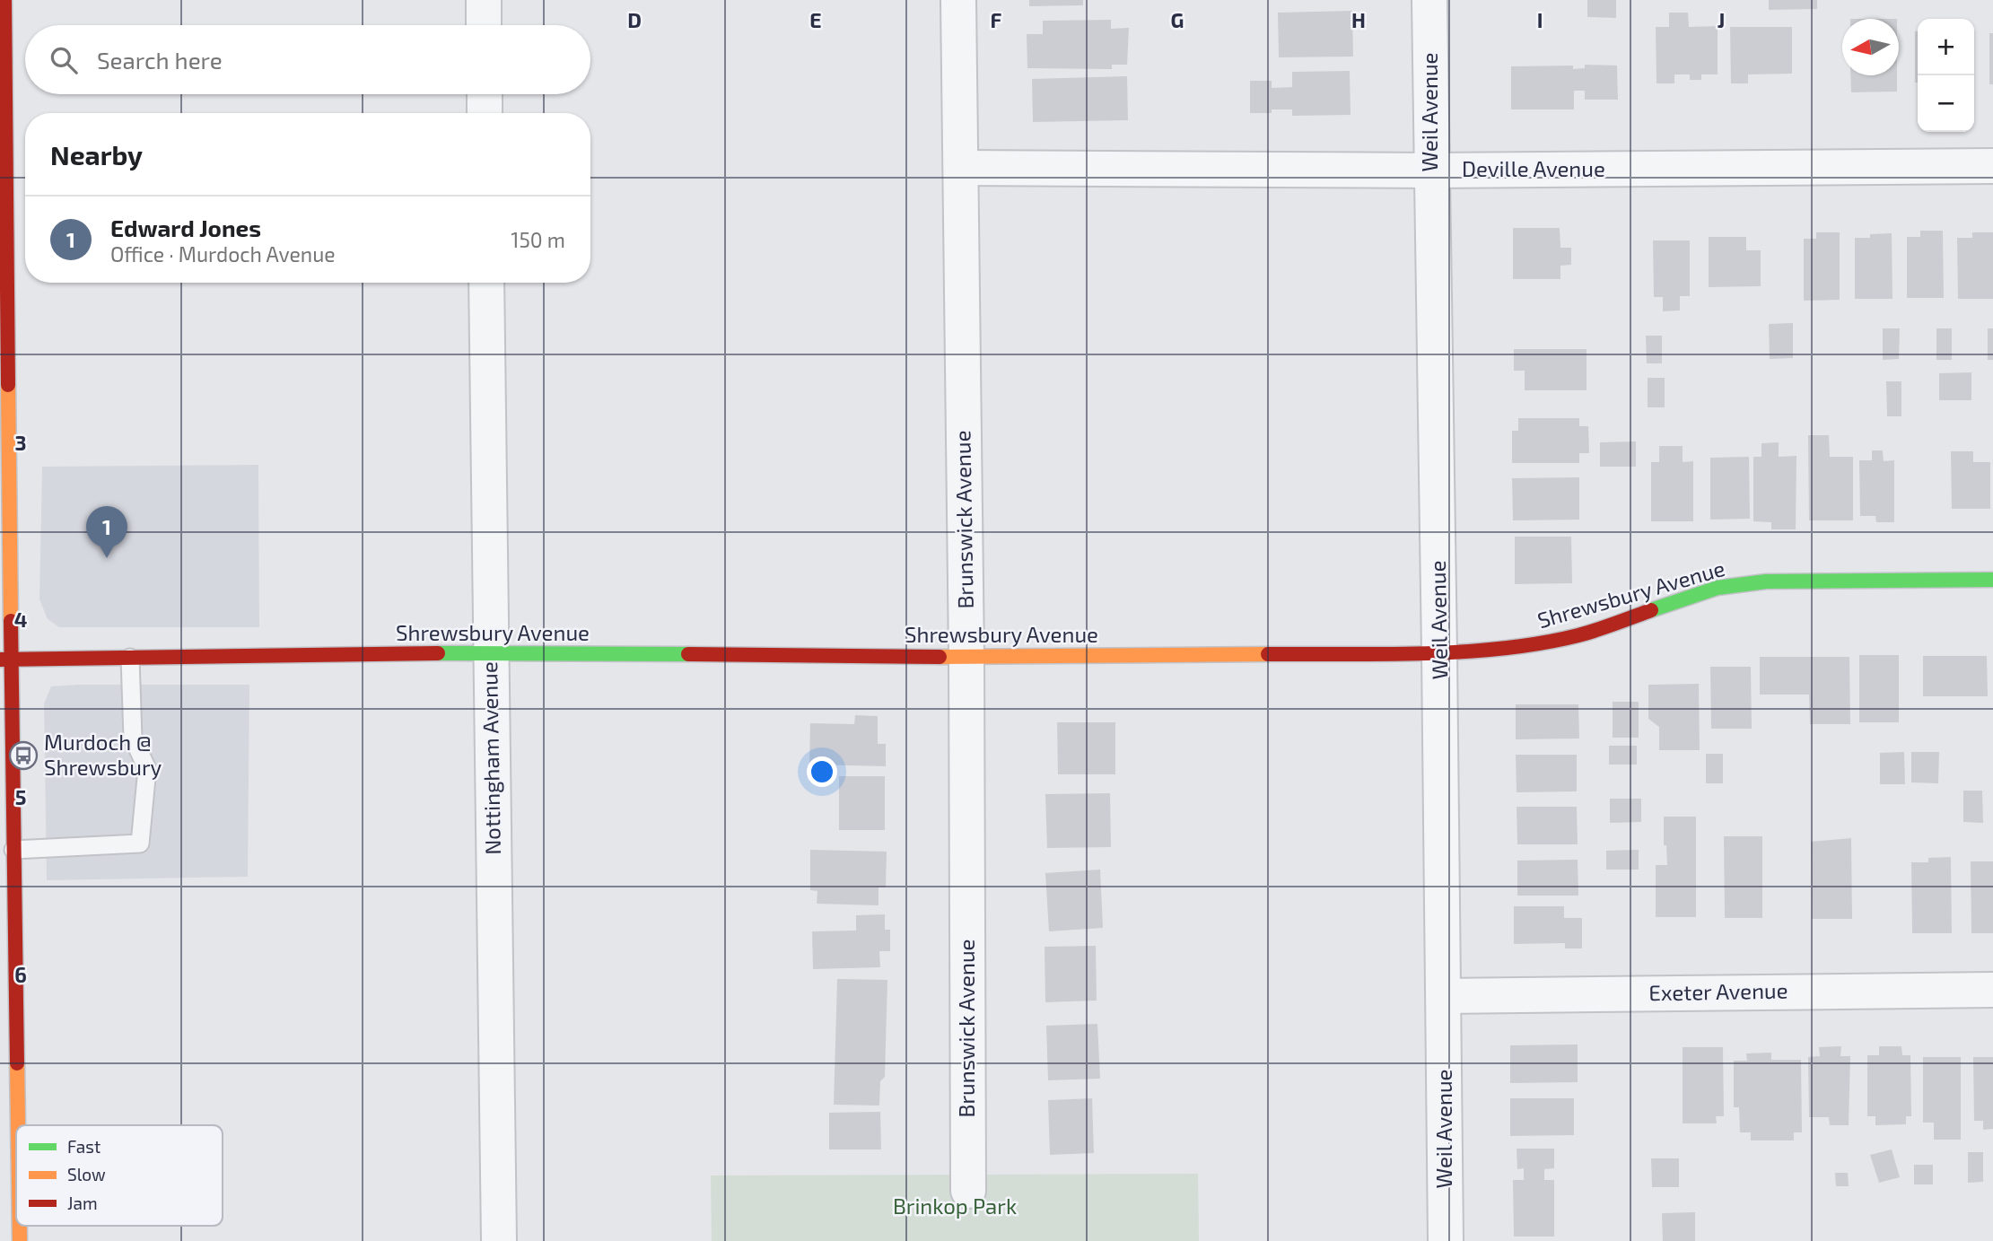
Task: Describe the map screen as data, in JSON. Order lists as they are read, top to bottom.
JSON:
{
  "streets": {
    "street": [
      "Weil Avenue",
      "Deville Avenue",
      "Brunswick Avenue",
      "Shrewsbury Avenue",
      "Nottingham Avenue",
      "Exeter Avenue"
    ]
  },
  "crossings": [
    ["Weil Avenue", "Deville Avenue"],
    ["Weil Avenue", "Shrewsbury Avenue"],
    ["Weil Avenue", "Exeter Avenue"],
    ["Deville Avenue", "Brunswick Avenue"],
    ["Brunswick Avenue", "Shrewsbury Avenue"],
    ["Shrewsbury Avenue", "Nottingham Avenue"]
  ],
  "parks": ["Brinkop Park"],
  "places": {
    "bus stop": ["Murdoch @ Shrewsbury"]
  },
  "legend": ["Fast", "Slow", "Jam"],
  "north": "left",
  "page": {
    "map_buttons": ["+", "−"],
    "search": "Search here",
    "heading": "Nearby",
    "list": [
      {
        "mark": "1",
        "name": "Edward Jones",
        "note": "Office · Murdoch Avenue",
        "value": "150 m"
      }
    ],
    "pins": "1"
  },
  "grid": {
    "columns": [
      "D",
      "E",
      "F",
      "G",
      "H",
      "I",
      "J"
    ],
    "rows": [
      "3",
      "4",
      "5",
      "6"
    ]
  }
}
